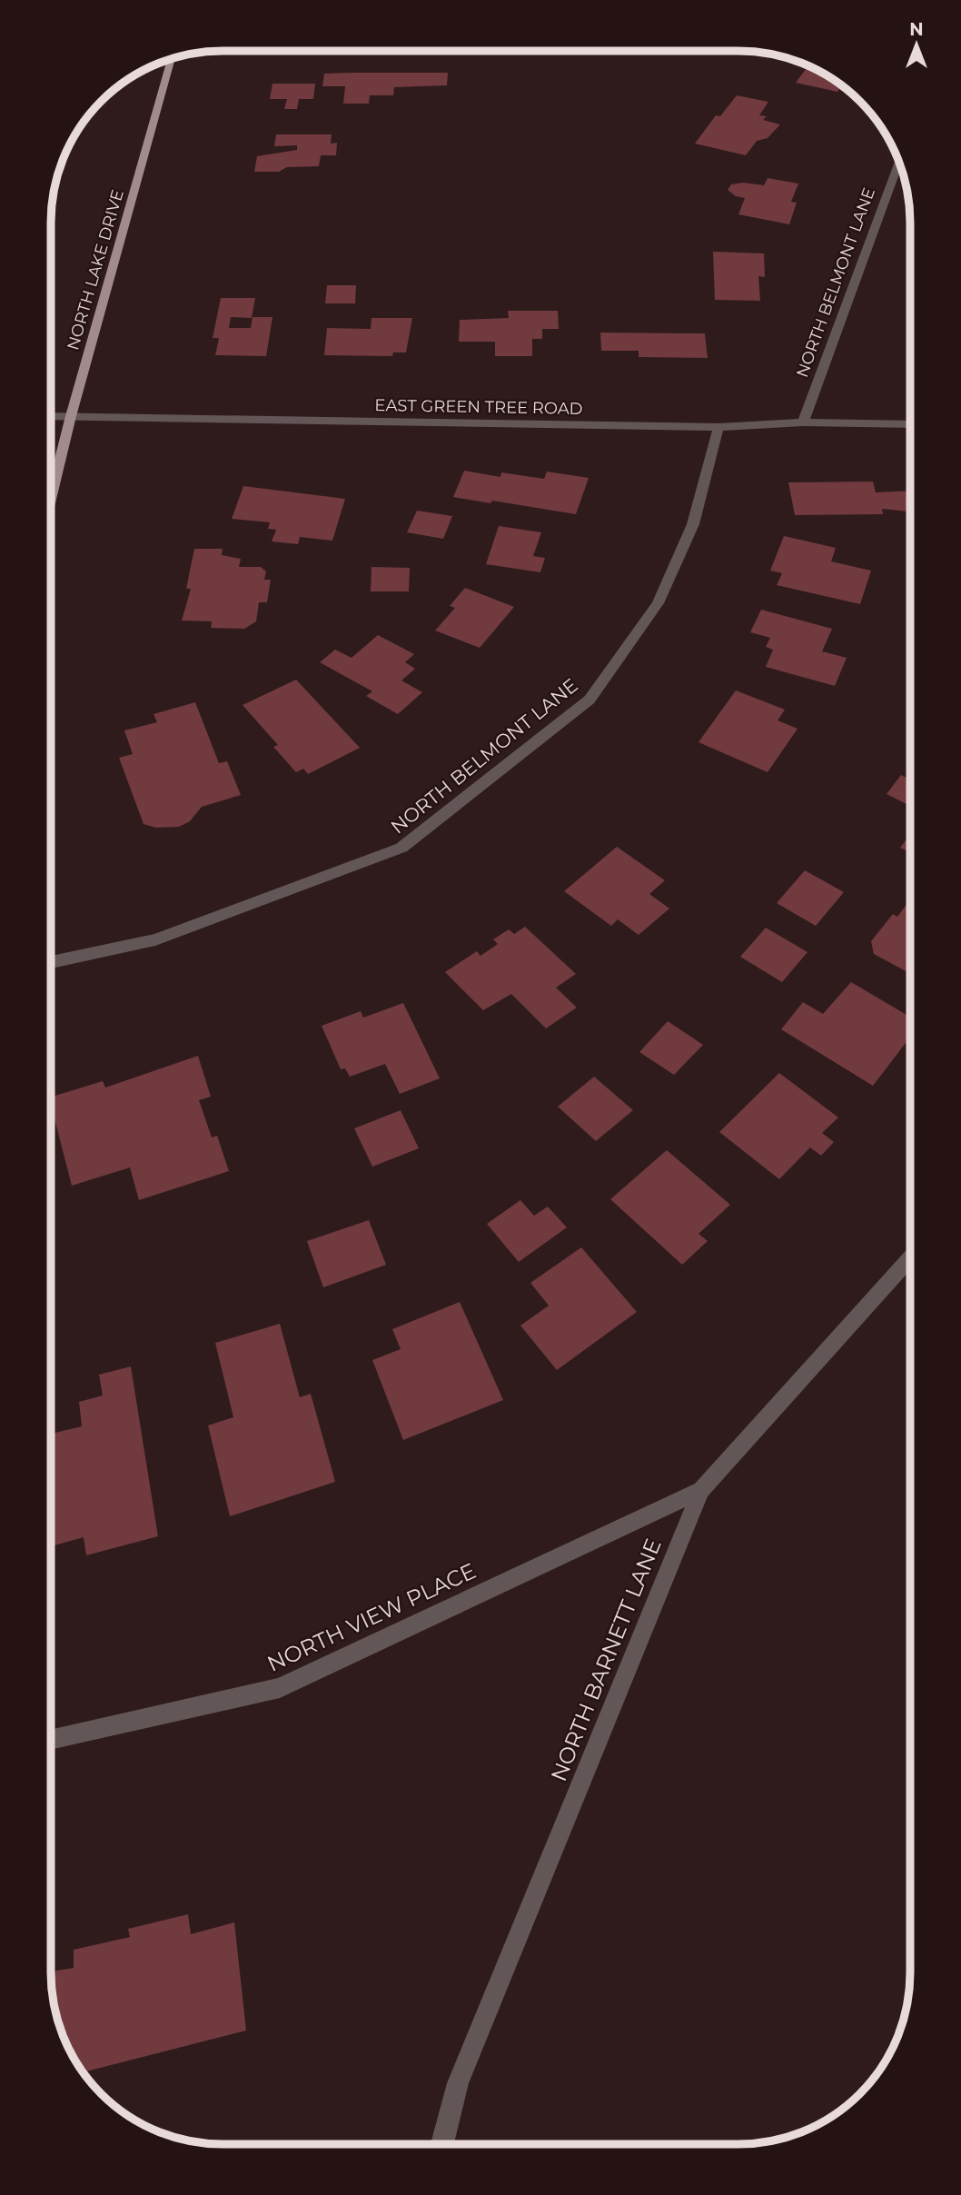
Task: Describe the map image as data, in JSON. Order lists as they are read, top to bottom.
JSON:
{
  "streets": {
    "main road": ["NORTH LAKE DRIVE"],
    "street": [
      "NORTH BELMONT LANE",
      "EAST GREEN TREE ROAD",
      "NORTH VIEW PLACE",
      "NORTH BARNETT LANE"
    ]
  },
  "crossings": [
    ["NORTH LAKE DRIVE", "EAST GREEN TREE ROAD"],
    ["NORTH BELMONT LANE", "EAST GREEN TREE ROAD"],
    ["NORTH VIEW PLACE", "NORTH BARNETT LANE"]
  ],
  "north": "top"
}
